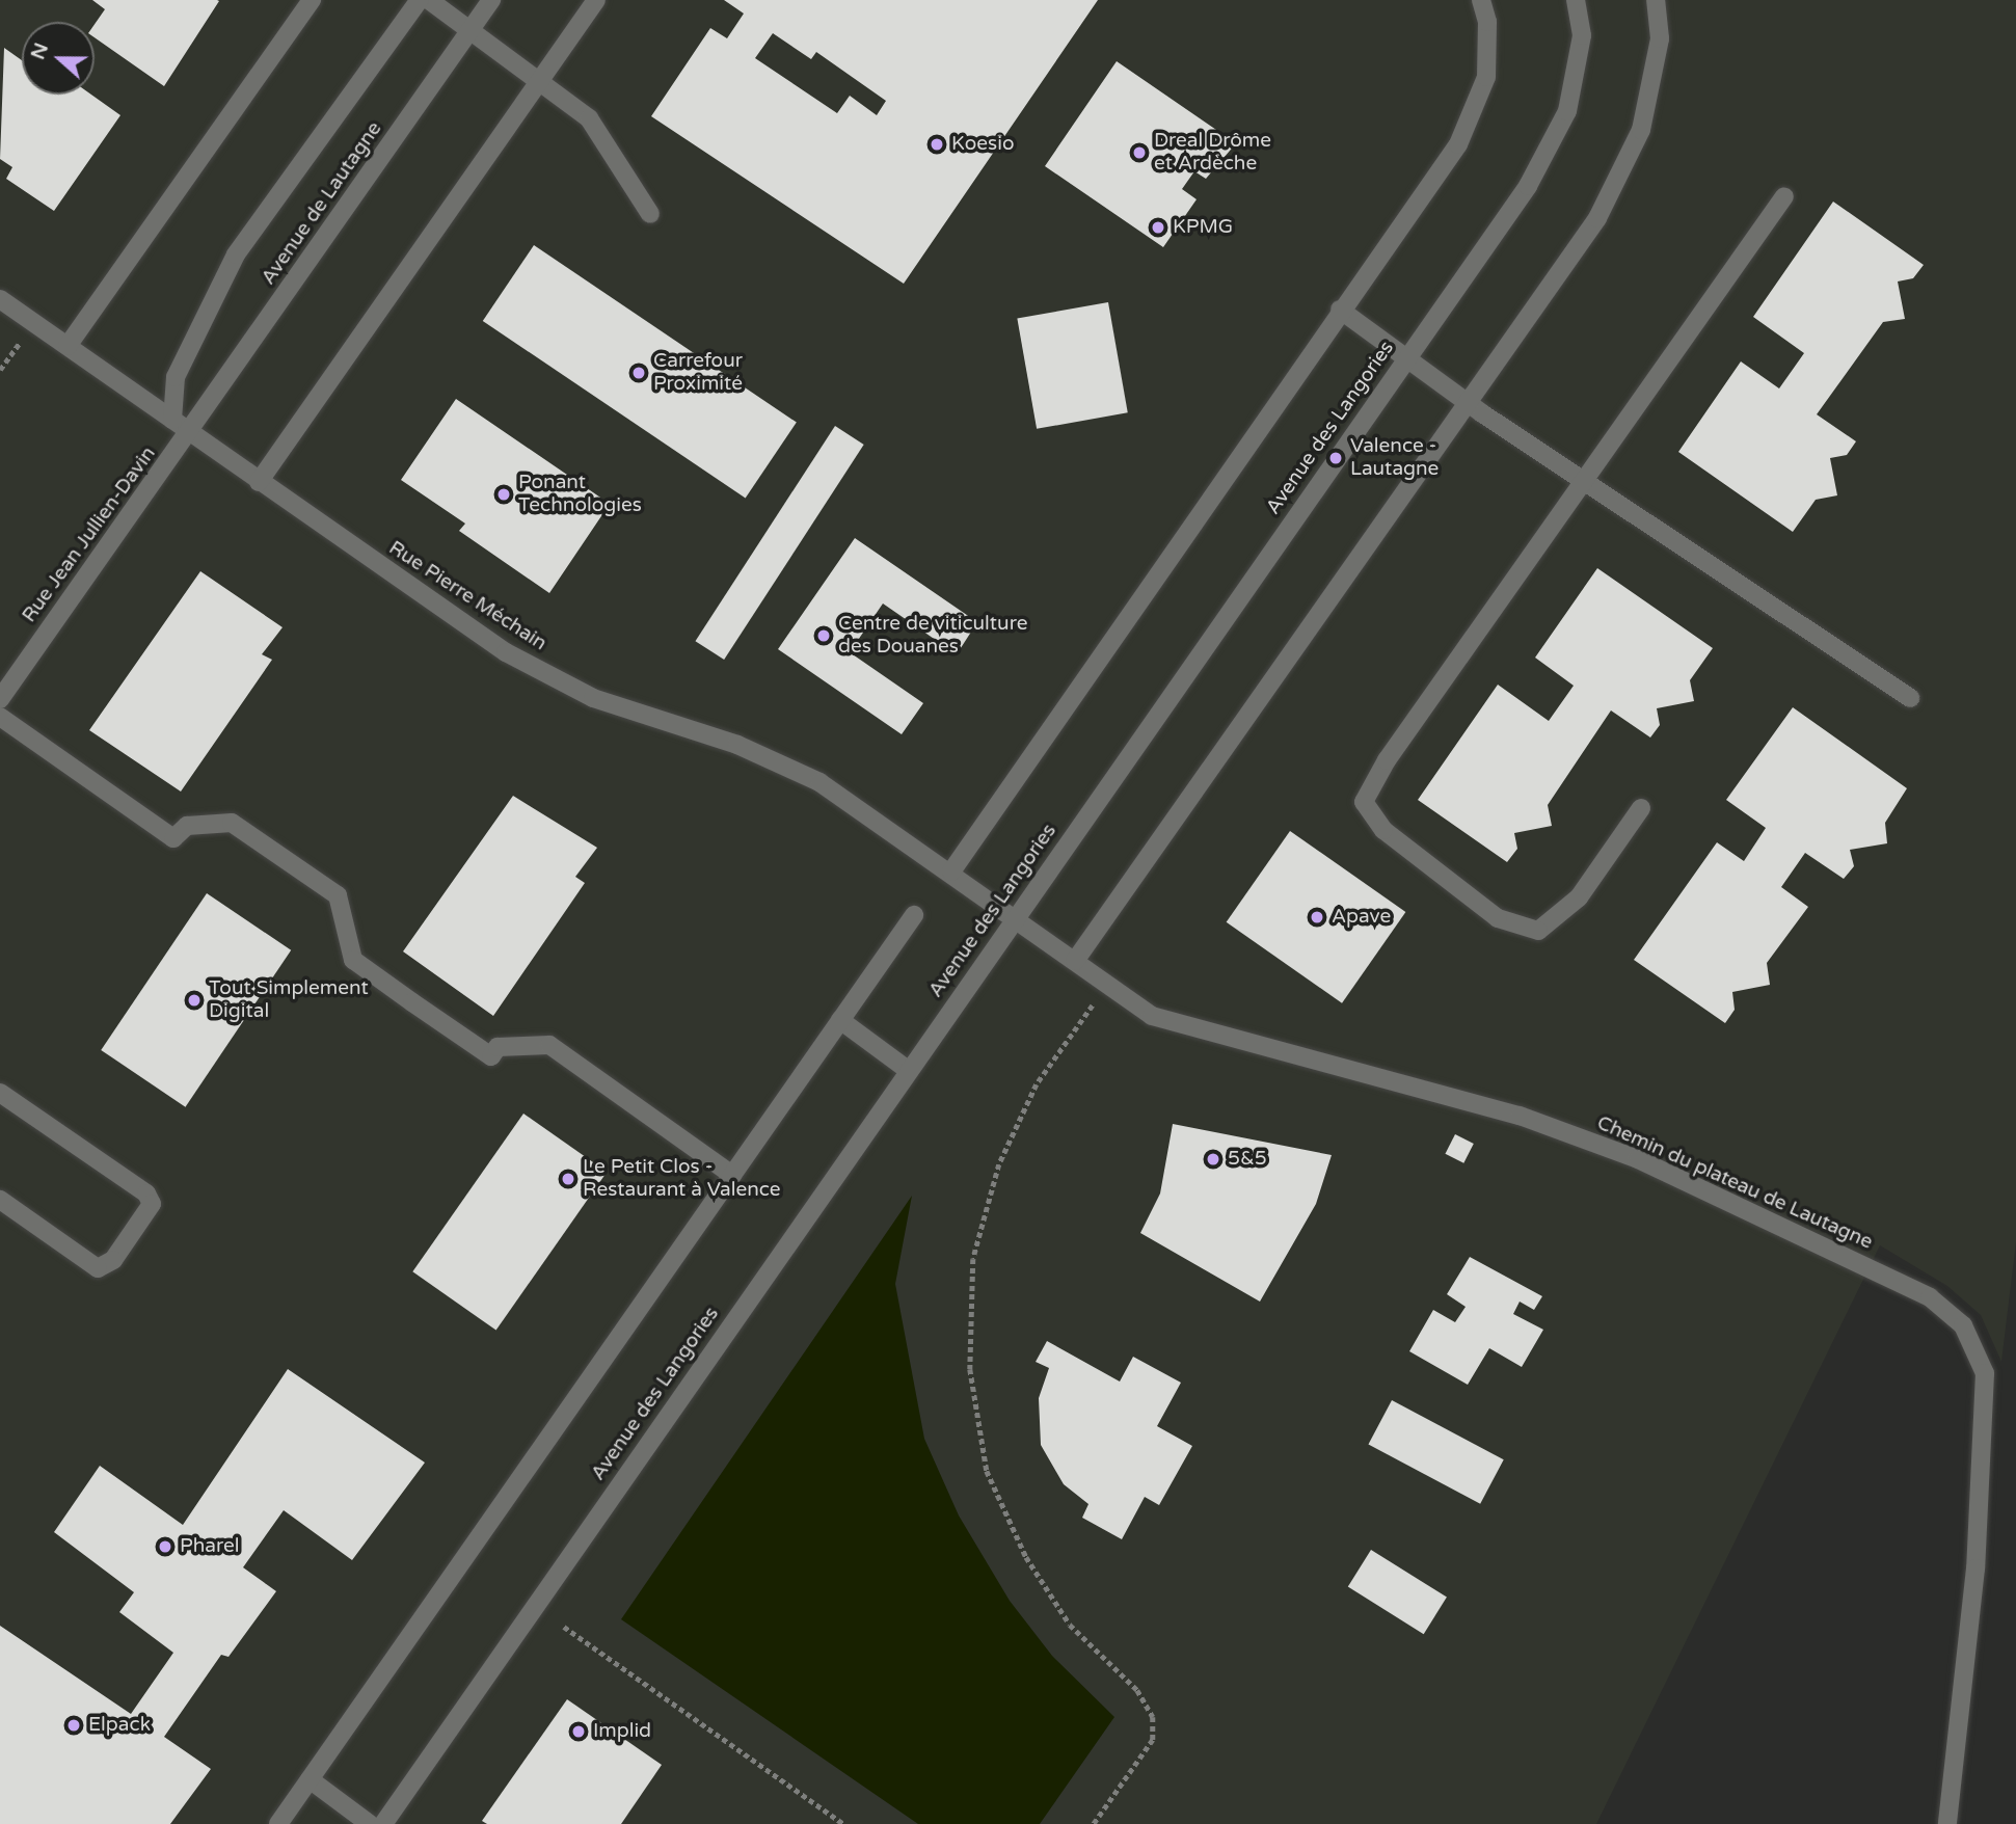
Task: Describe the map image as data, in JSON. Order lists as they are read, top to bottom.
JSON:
{
  "streets": {
    "street": [
      "Avenue de Lautagne",
      "Avenue des Langories",
      "Rue Jean Jullien-Davin",
      "Rue Pierre Méchain",
      "Chemin du plateau de Lautagne"
    ]
  },
  "crossings": [
    ["Avenue de Lautagne", "Rue Jean Jullien-Davin"],
    ["Avenue de Lautagne", "Rue Pierre Méchain"],
    ["Avenue des Langories", "Rue Pierre Méchain"],
    ["Avenue des Langories", "Chemin du plateau de Lautagne"],
    ["Rue Jean Jullien-Davin", "Rue Pierre Méchain"],
    ["Rue Pierre Méchain", "Chemin du plateau de Lautagne"]
  ],
  "places": [
    "Koesio",
    "Dreal Drôme et Ardèche",
    "KPMG",
    "Carrefour Proximité",
    "Valence - Lautagne",
    "Ponant Technologies",
    "Centre de viticulture des Douanes",
    "Apave",
    "Tout Simplement Digital",
    "5&5",
    "Le Petit Clos - Restaurant à Valence",
    "Pharel",
    "Elpack",
    "Implid"
  ],
  "north": "left"
}
